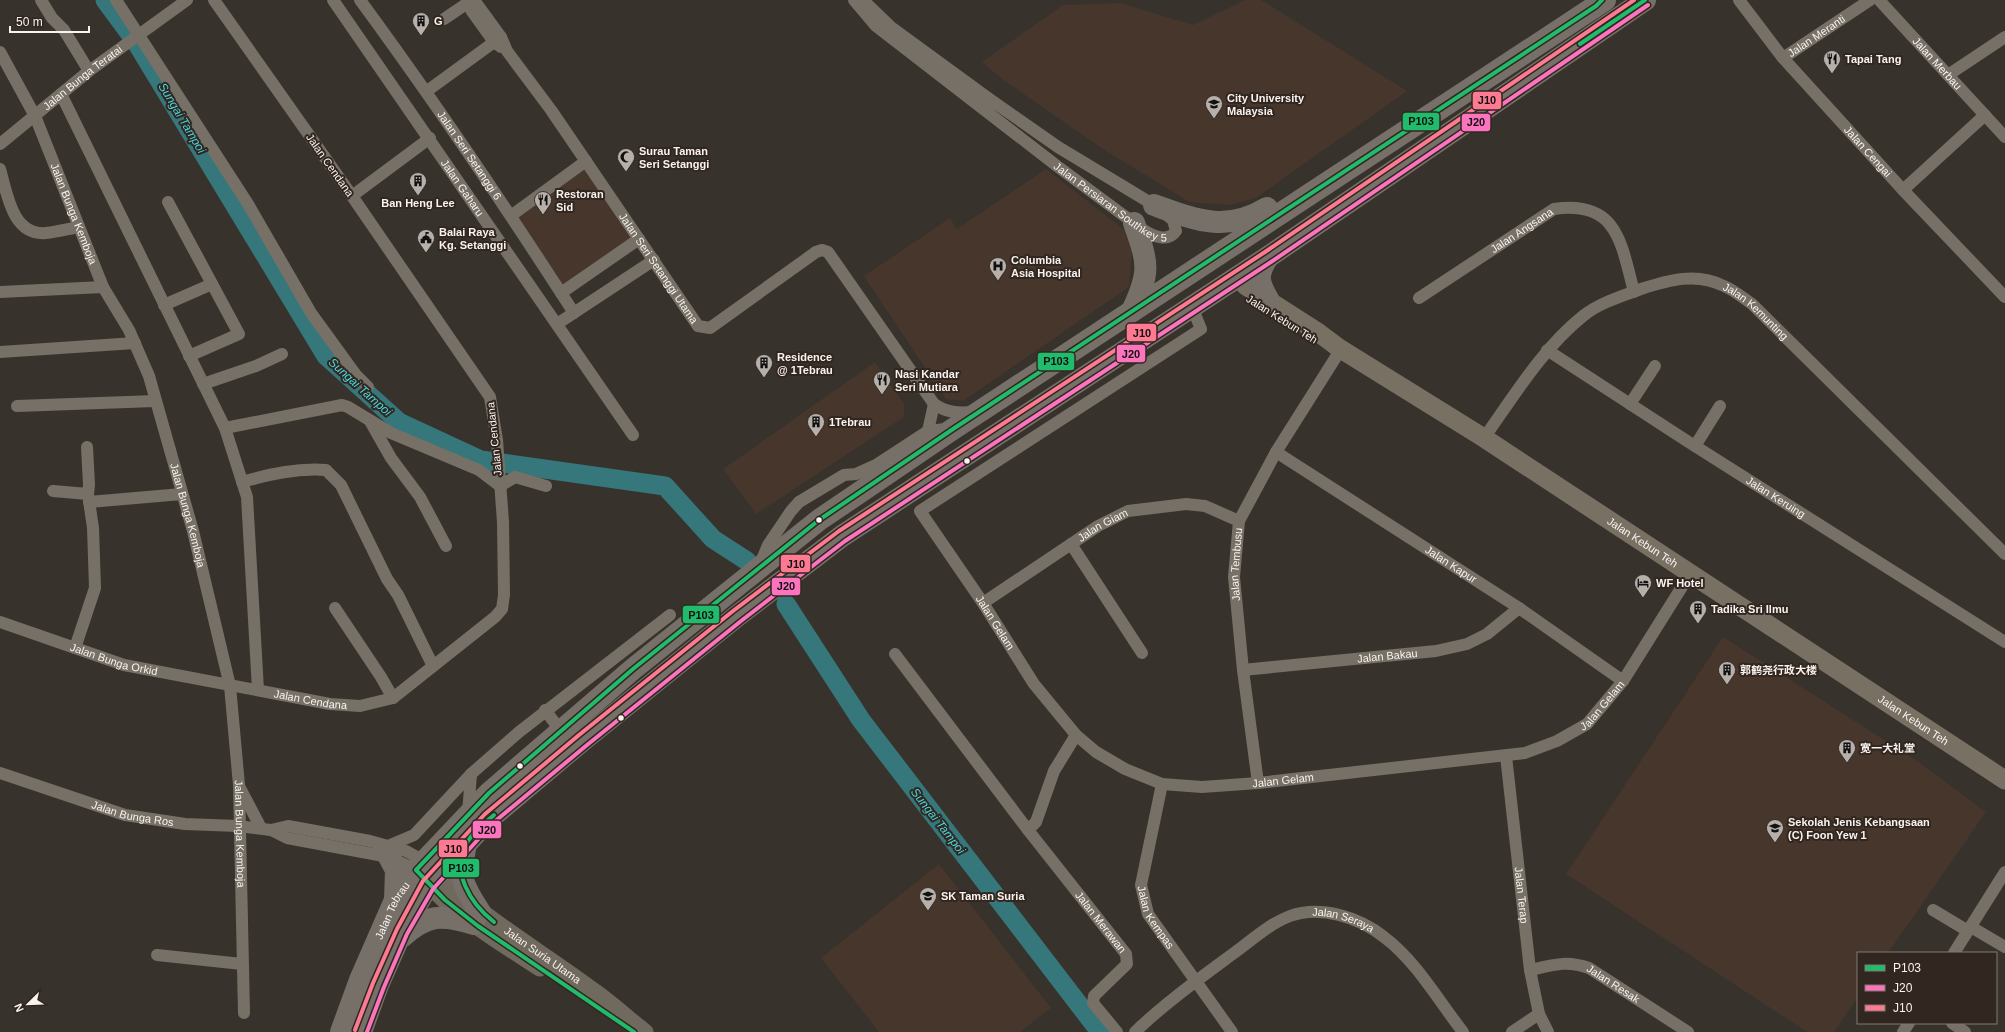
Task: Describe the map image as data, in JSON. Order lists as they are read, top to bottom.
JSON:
{
  "streets": {
    "highway": ["Jalan Tebrau"],
    "main road": ["Jalan Kebun Teh", "Jalan Suria Utama"],
    "street": [
      "Jalan Meranti",
      "Jalan Merbau",
      "Jalan Bunga Teratai",
      "Jalan Cengai",
      "Jalan Seri Setanggi 6",
      "Jalan Cendana",
      "Jalan Gaharu",
      "Jalan Persiaran Southkey 5",
      "Jalan Bunga Kemboja",
      "Jalan Angsana",
      "Jalan Seri Setanggi Utama",
      "Jalan Kemunting",
      "Jalan Keruing",
      "Jalan Giam",
      "Jalan Tembusu",
      "Jalan Kapur",
      "Jalan Gelam",
      "Jalan Bakau",
      "Jalan Bunga Orkid",
      "Jalan Bunga Ros",
      "Jalan Terap",
      "Jalan Kempas",
      "Jalan Merawan",
      "Jalan Seraya",
      "Jalan Resak"
    ]
  },
  "crossings": [
    ["Jalan Meranti", "Jalan Cengai"],
    ["Jalan Bunga Teratai", "Jalan Bunga Kemboja"],
    ["Jalan Cendana", "Jalan Bunga Kemboja"],
    ["Jalan Cendana", "Jalan Bunga Orkid"],
    ["Jalan Bunga Kemboja", "Jalan Bunga Orkid"],
    ["Jalan Bunga Kemboja", "Jalan Bunga Ros"],
    ["Jalan Angsana", "Jalan Kemunting"],
    ["Jalan Seri Setanggi Utama", "Jalan Tebrau"],
    ["Jalan Kemunting", "Jalan Kebun Teh"],
    ["Jalan Kemunting", "Jalan Keruing"],
    ["Jalan Kebun Teh", "Jalan Tembusu"],
    ["Jalan Kebun Teh", "Jalan Gelam"],
    ["Jalan Kebun Teh", "Jalan Tebrau"],
    ["Jalan Giam", "Jalan Tembusu"],
    ["Jalan Giam", "Jalan Gelam"],
    ["Jalan Tembusu", "Jalan Kapur"],
    ["Jalan Tembusu", "Jalan Gelam"],
    ["Jalan Tembusu", "Jalan Bakau"],
    ["Jalan Kapur", "Jalan Gelam"],
    ["Jalan Kapur", "Jalan Bakau"],
    ["Jalan Gelam", "Jalan Terap"],
    ["Jalan Gelam", "Jalan Tebrau"],
    ["Jalan Gelam", "Jalan Kempas"],
    ["Jalan Bunga Ros", "Jalan Tebrau"],
    ["Jalan Bunga Ros", "Jalan Suria Utama"],
    ["Jalan Terap", "Jalan Resak"],
    ["Jalan Tebrau", "Jalan Suria Utama"],
    ["Jalan Kempas", "Jalan Seraya"]
  ],
  "water": ["Sungai Tampoi"],
  "places": {
    "building": [
      "G",
      "Ban Heng Lee",
      "Residence @ 1Tebrau",
      "1Tebrau",
      "Tadika Sri Ilmu",
      "郭鹤尧行政大楼",
      "宽一大礼堂"
    ],
    "restaurant": ["Tapai Tang", "Restoran Sid", "Nasi Kandar Seri Mutiara"],
    "school or university": ["City University Malaysia", "Sekolah Jenis Kebangsaan (C) Foon Yew 1", "SK Taman Suria"],
    "mosque": ["Surau Taman Seri Setanggi"],
    "public building": ["Balai Raya Kg. Setanggi"],
    "hospital": ["Columbia Asia Hospital"],
    "hotel": ["WF Hotel"]
  },
  "lines": ["transit line P103", "transit line J10", "transit line J20"],
  "legend": ["P103", "J20", "J10"],
  "scale_bar": "50 m",
  "north": "bottom left"
}
